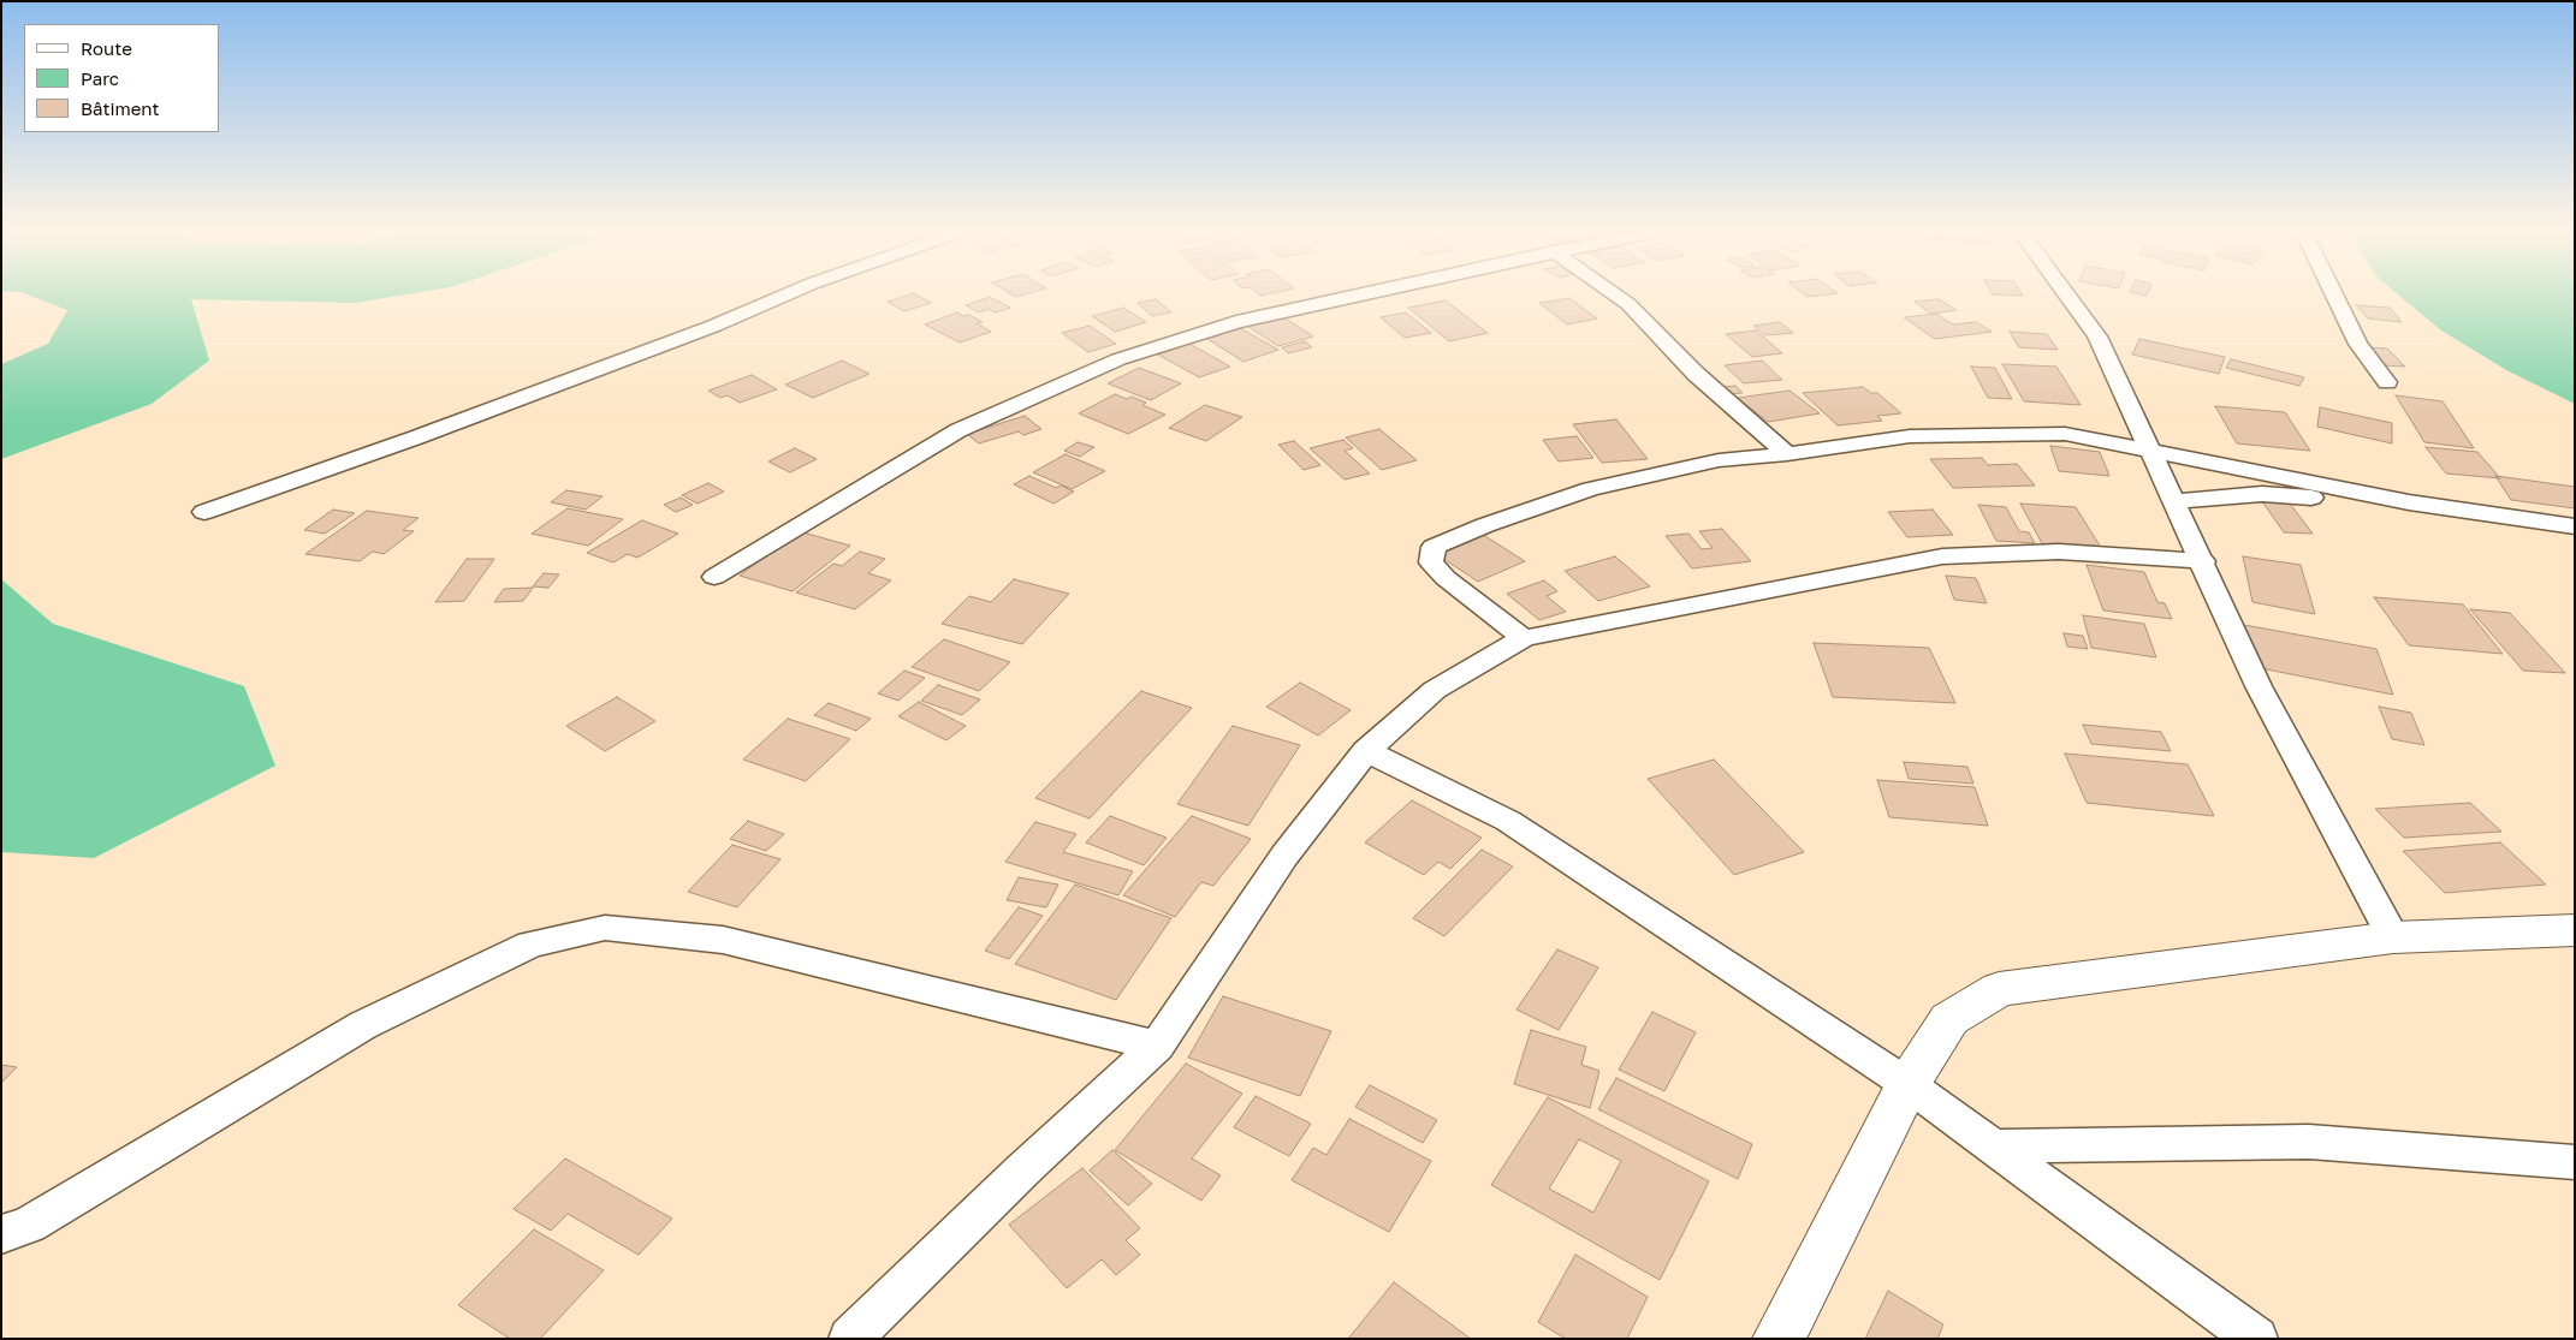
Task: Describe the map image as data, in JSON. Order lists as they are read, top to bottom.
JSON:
{
  "legend": ["Route", "Parc", "Bâtiment"]
}
